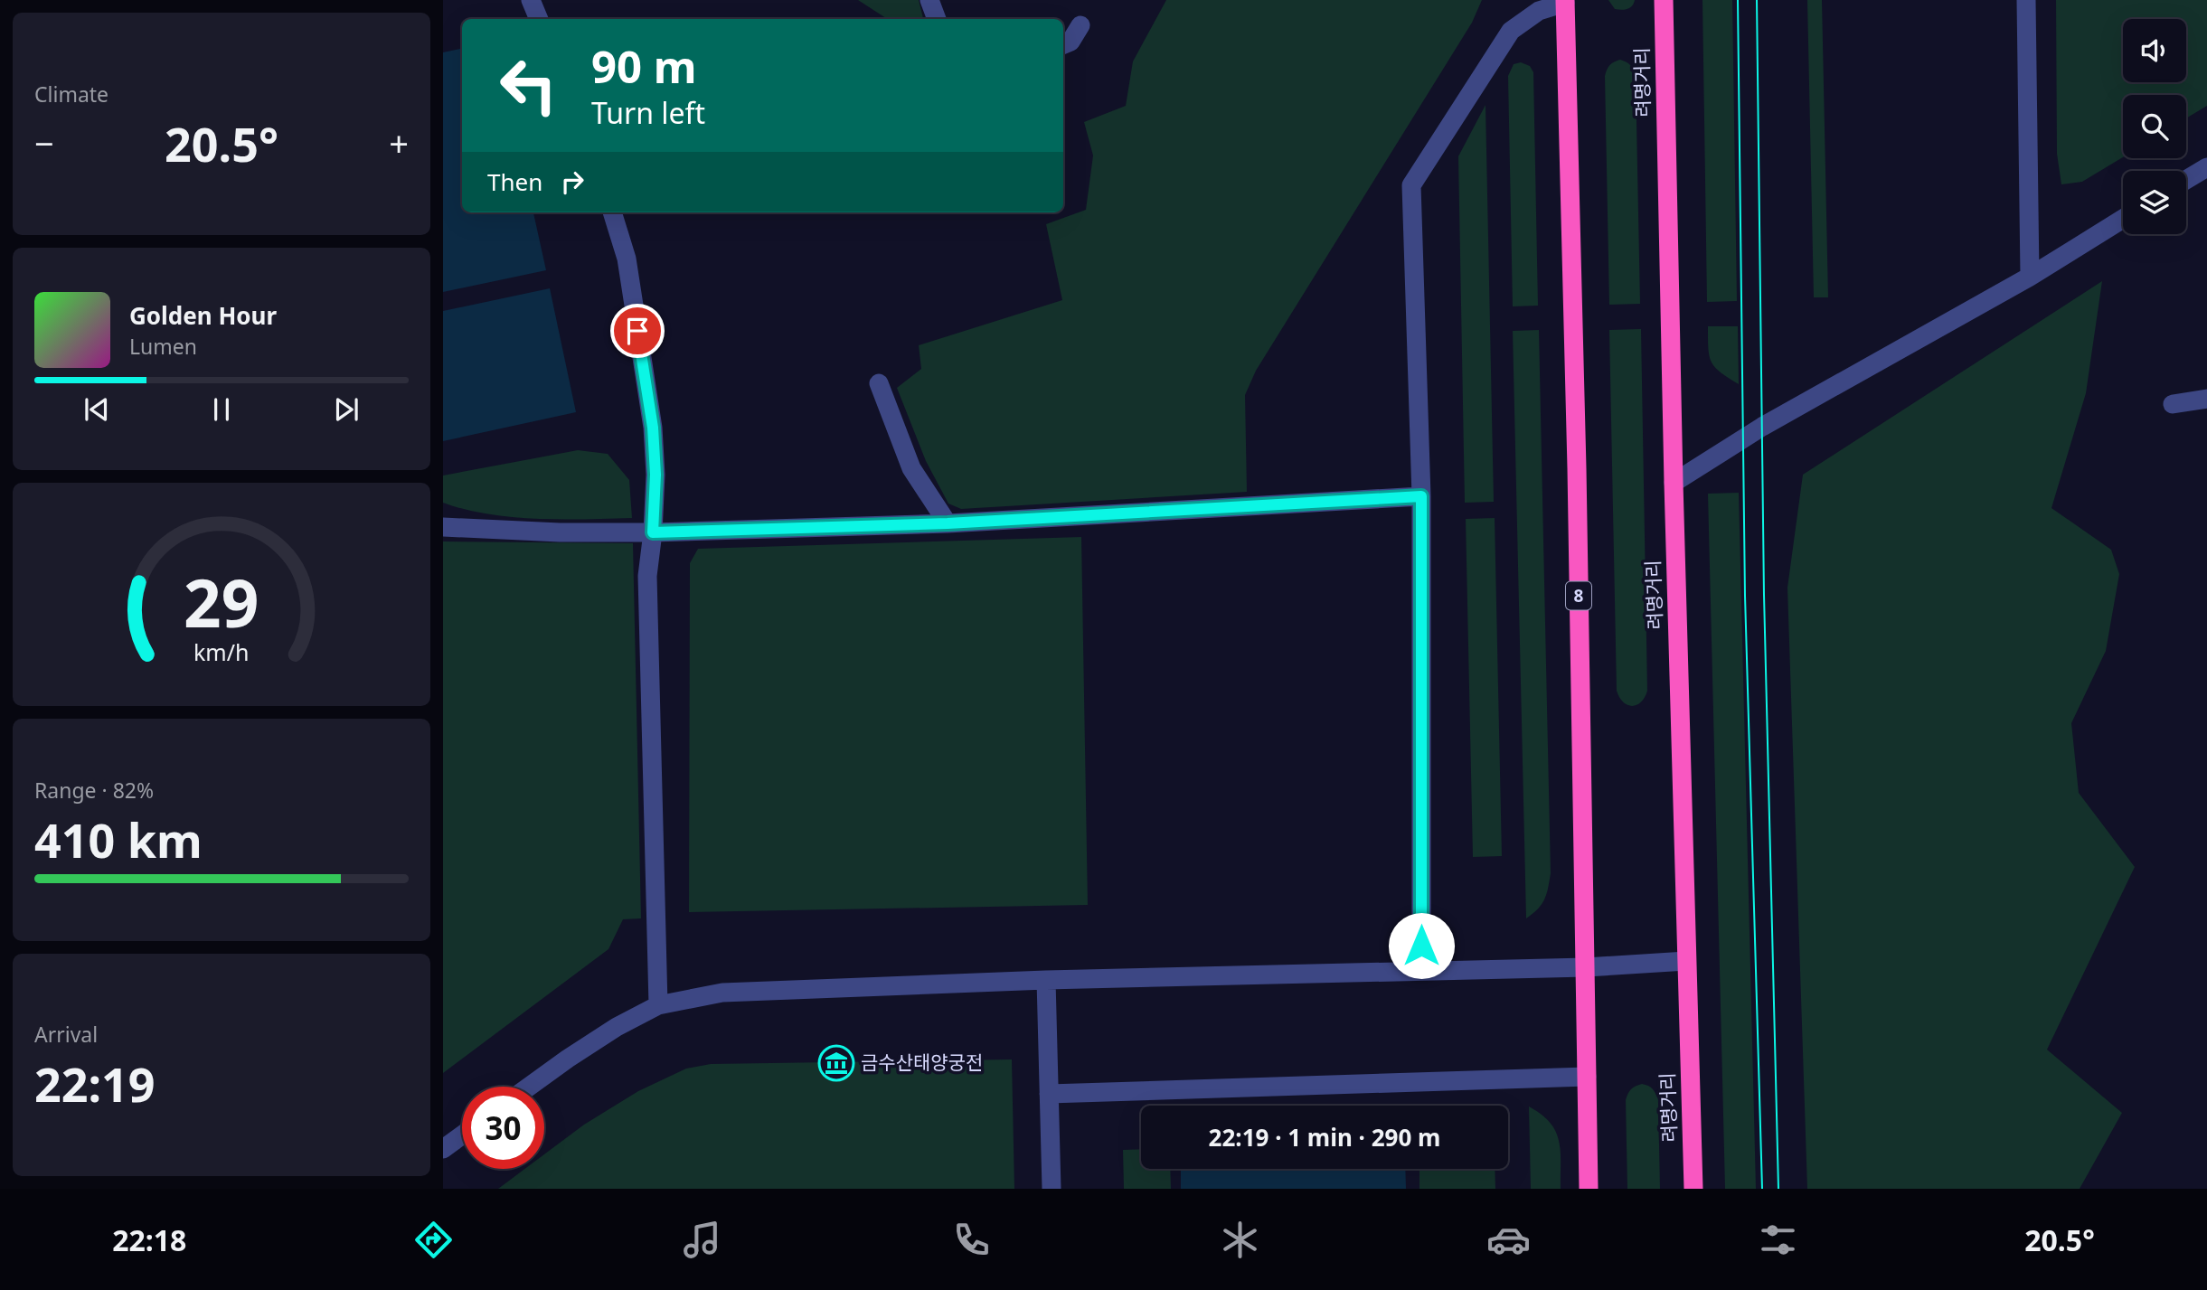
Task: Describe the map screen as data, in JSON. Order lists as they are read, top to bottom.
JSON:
{
  "streets": {
    "highway": ["려명거리", "8"]
  },
  "places": {
    "museum": ["금수산태양궁전"]
  },
  "page": {
    "tile": [
      "Climate",
      ["Range · 82%", "410 km"],
      ["Arrival", "22:19"]
    ],
    "turn": ["90 m", "Turn left"],
    "heat": ["−", "20.5°", "+"],
    "then": "Then",
    "song": ["Golden Hour", "Lumen"],
    "limit": "30",
    "trip": "22:19 · 1 min · 290 m",
    "tabs": ["22:18", "20.5°"],
    "gauge": ["29", "km/h"]
  }
}
